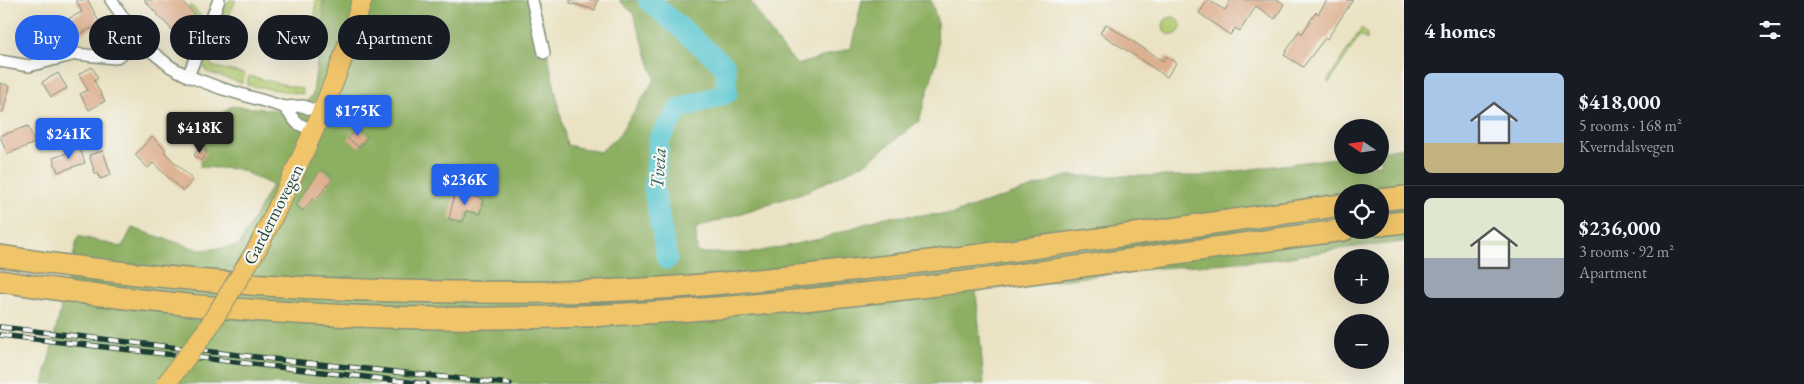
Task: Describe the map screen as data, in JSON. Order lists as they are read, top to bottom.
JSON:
{
  "streets": {
    "main road": ["Gardermovegen"]
  },
  "water": ["Tveia"],
  "north": "left",
  "page": {
    "heading": "4 homes",
    "chip": [
      "Buy",
      "Rent",
      "Filters",
      "New",
      "Apartment"
    ],
    "list": [
      {
        "name": "$418,000",
        "note": "5 rooms · 168 m² · Kverndalsvegen"
      },
      {
        "name": "$236,000",
        "note": "3 rooms · 92 m² · Apartment"
      }
    ],
    "price": [
      "$175K",
      "$418K",
      "$241K",
      "$236K"
    ],
    "map_buttons": ["+", "−"]
  }
}
